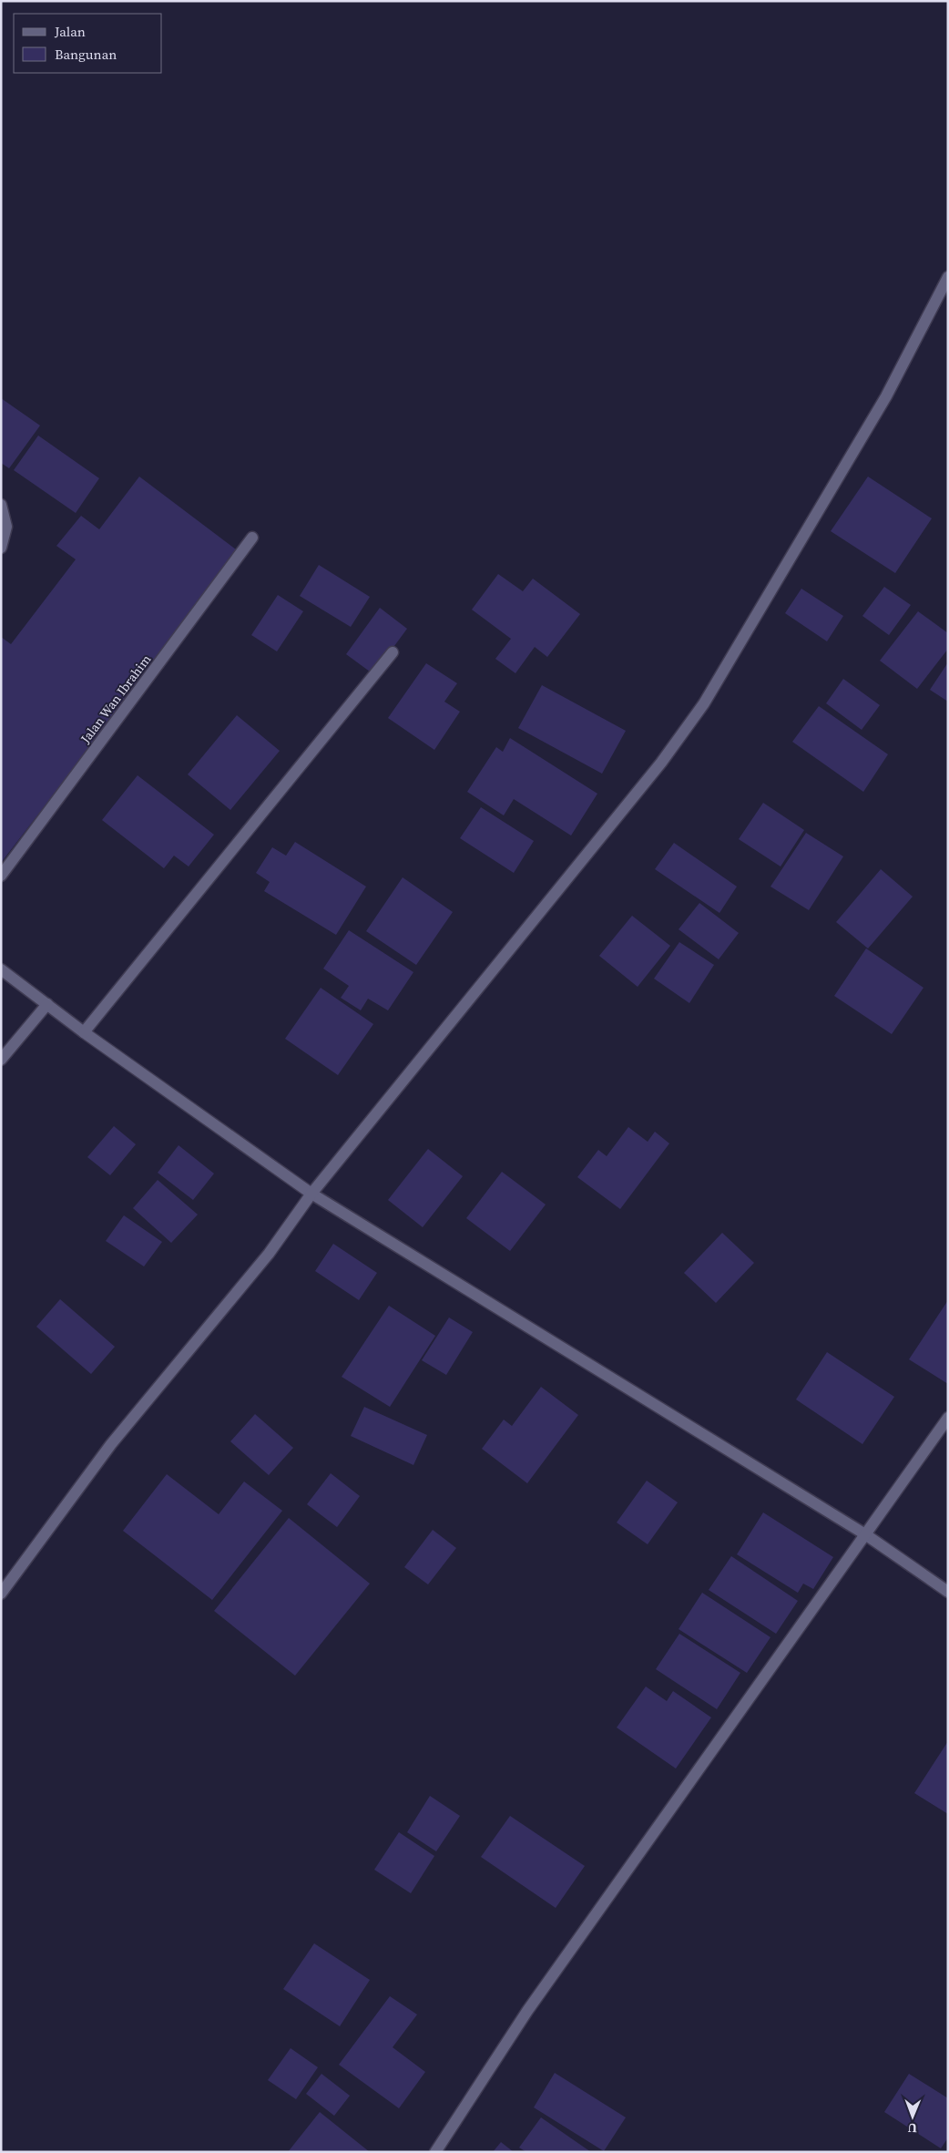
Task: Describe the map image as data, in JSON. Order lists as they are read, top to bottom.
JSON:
{
  "streets": {
    "street": ["Jalan Wan Ibrahim"]
  },
  "legend": ["Jalan", "Bangunan"],
  "north": "bottom"
}
